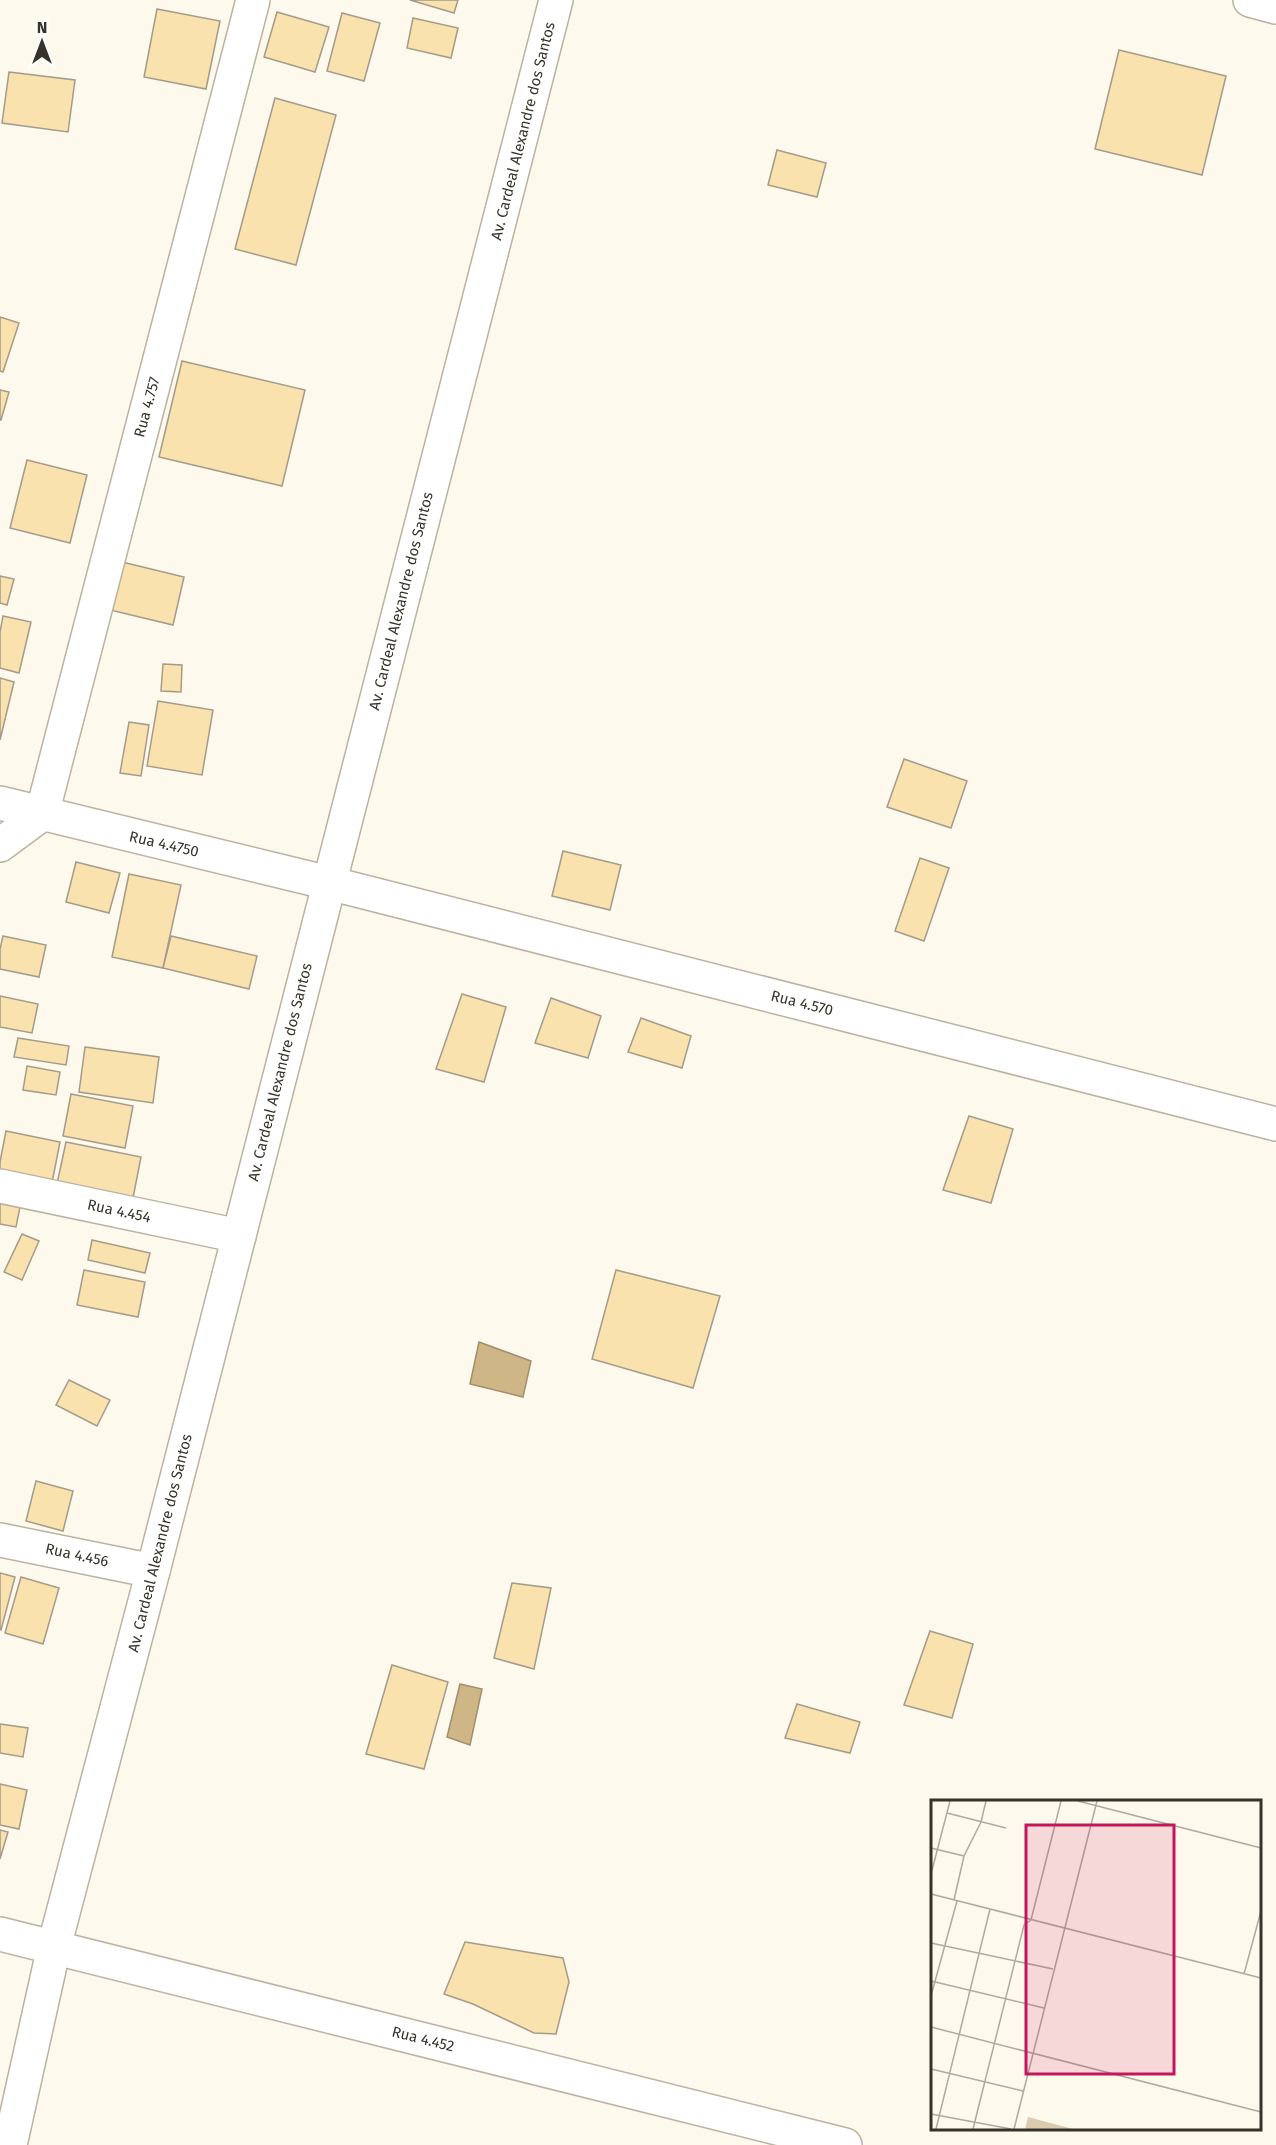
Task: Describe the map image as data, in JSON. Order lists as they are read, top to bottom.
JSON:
{
  "streets": {
    "street": [
      "Av. Cardeal Alexandre dos Santos",
      "Rua 4.757",
      "Rua 4.4750",
      "Rua 4.570",
      "Rua 4.454",
      "Rua 4.456",
      "Rua 4.452"
    ]
  },
  "crossings": [
    ["Av. Cardeal Alexandre dos Santos", "Rua 4.4750"],
    ["Av. Cardeal Alexandre dos Santos", "Rua 4.570"],
    ["Av. Cardeal Alexandre dos Santos", "Rua 4.454"],
    ["Av. Cardeal Alexandre dos Santos", "Rua 4.456"],
    ["Av. Cardeal Alexandre dos Santos", "Rua 4.452"],
    ["Rua 4.757", "Rua 4.4750"],
    ["Rua 4.4750", "Rua 4.570"]
  ],
  "north": "top"
}
